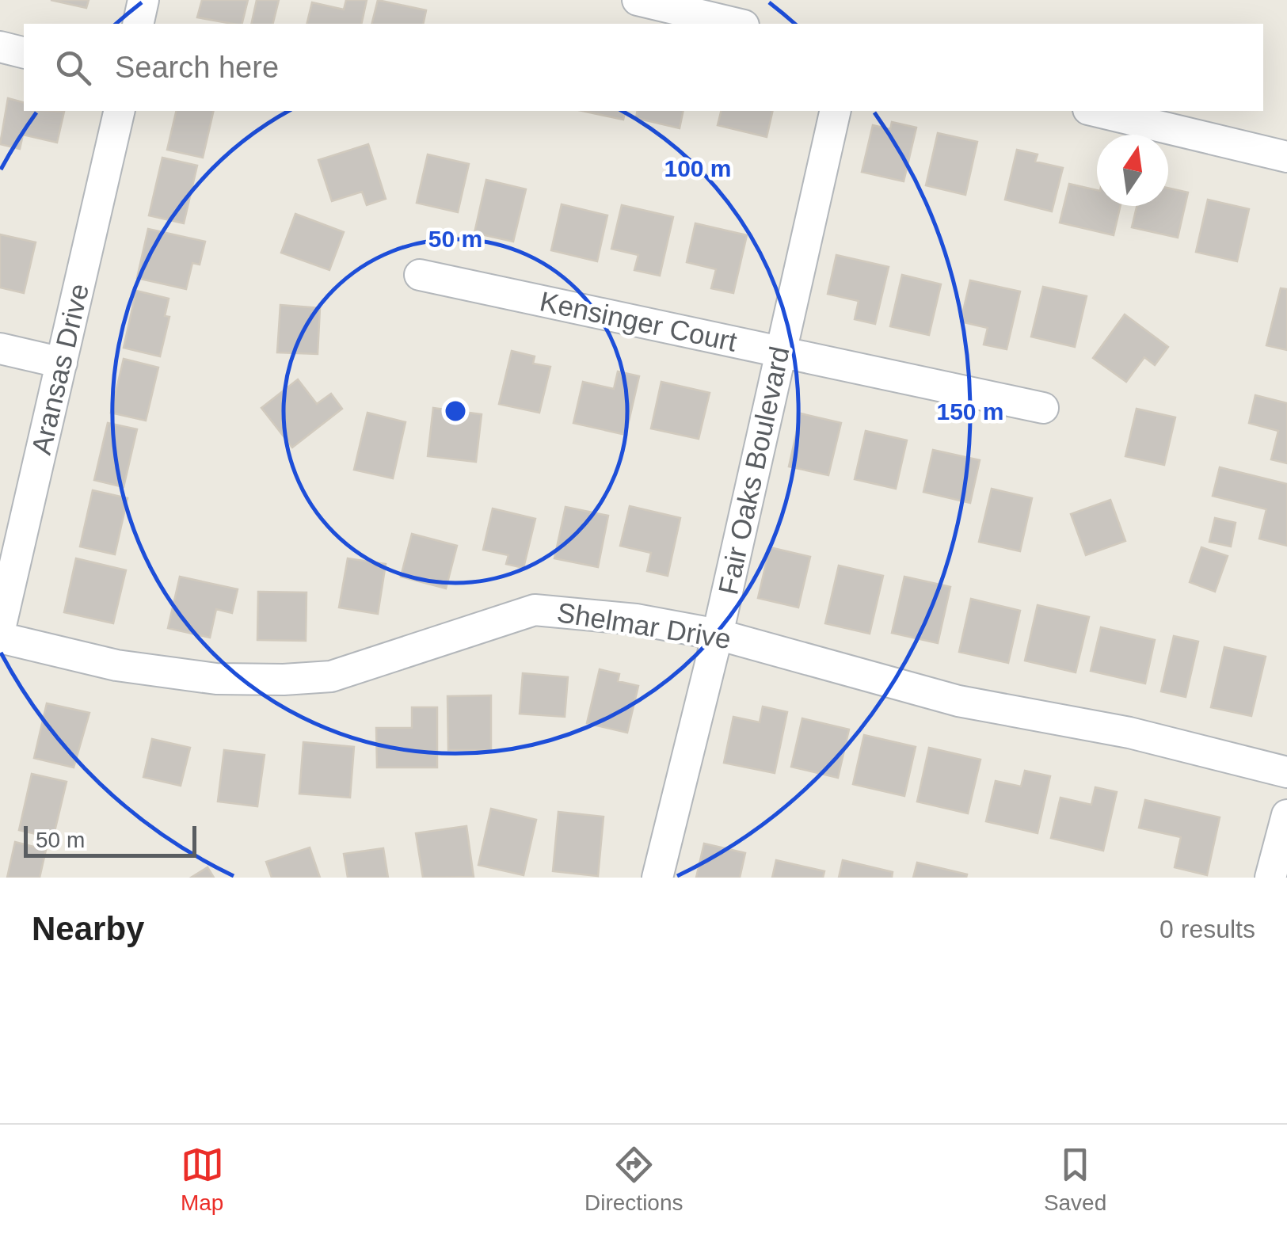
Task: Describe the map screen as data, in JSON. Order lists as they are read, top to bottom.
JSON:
{
  "streets": {
    "street": [
      "Kensinger Court",
      "Aransas Drive",
      "Fair Oaks Boulevard",
      "Shelmar Drive"
    ]
  },
  "crossings": [
    ["Kensinger Court", "Fair Oaks Boulevard"],
    ["Fair Oaks Boulevard", "Shelmar Drive"]
  ],
  "scale_bar": "50 m",
  "north": "top",
  "page": {
    "search": "Search here",
    "scale": "50 m",
    "heading": ["Nearby", "0 results"],
    "nav": ["Map", "Directions", "Saved"]
  },
  "rings": ["100 m", "50 m", "150 m"]
}
